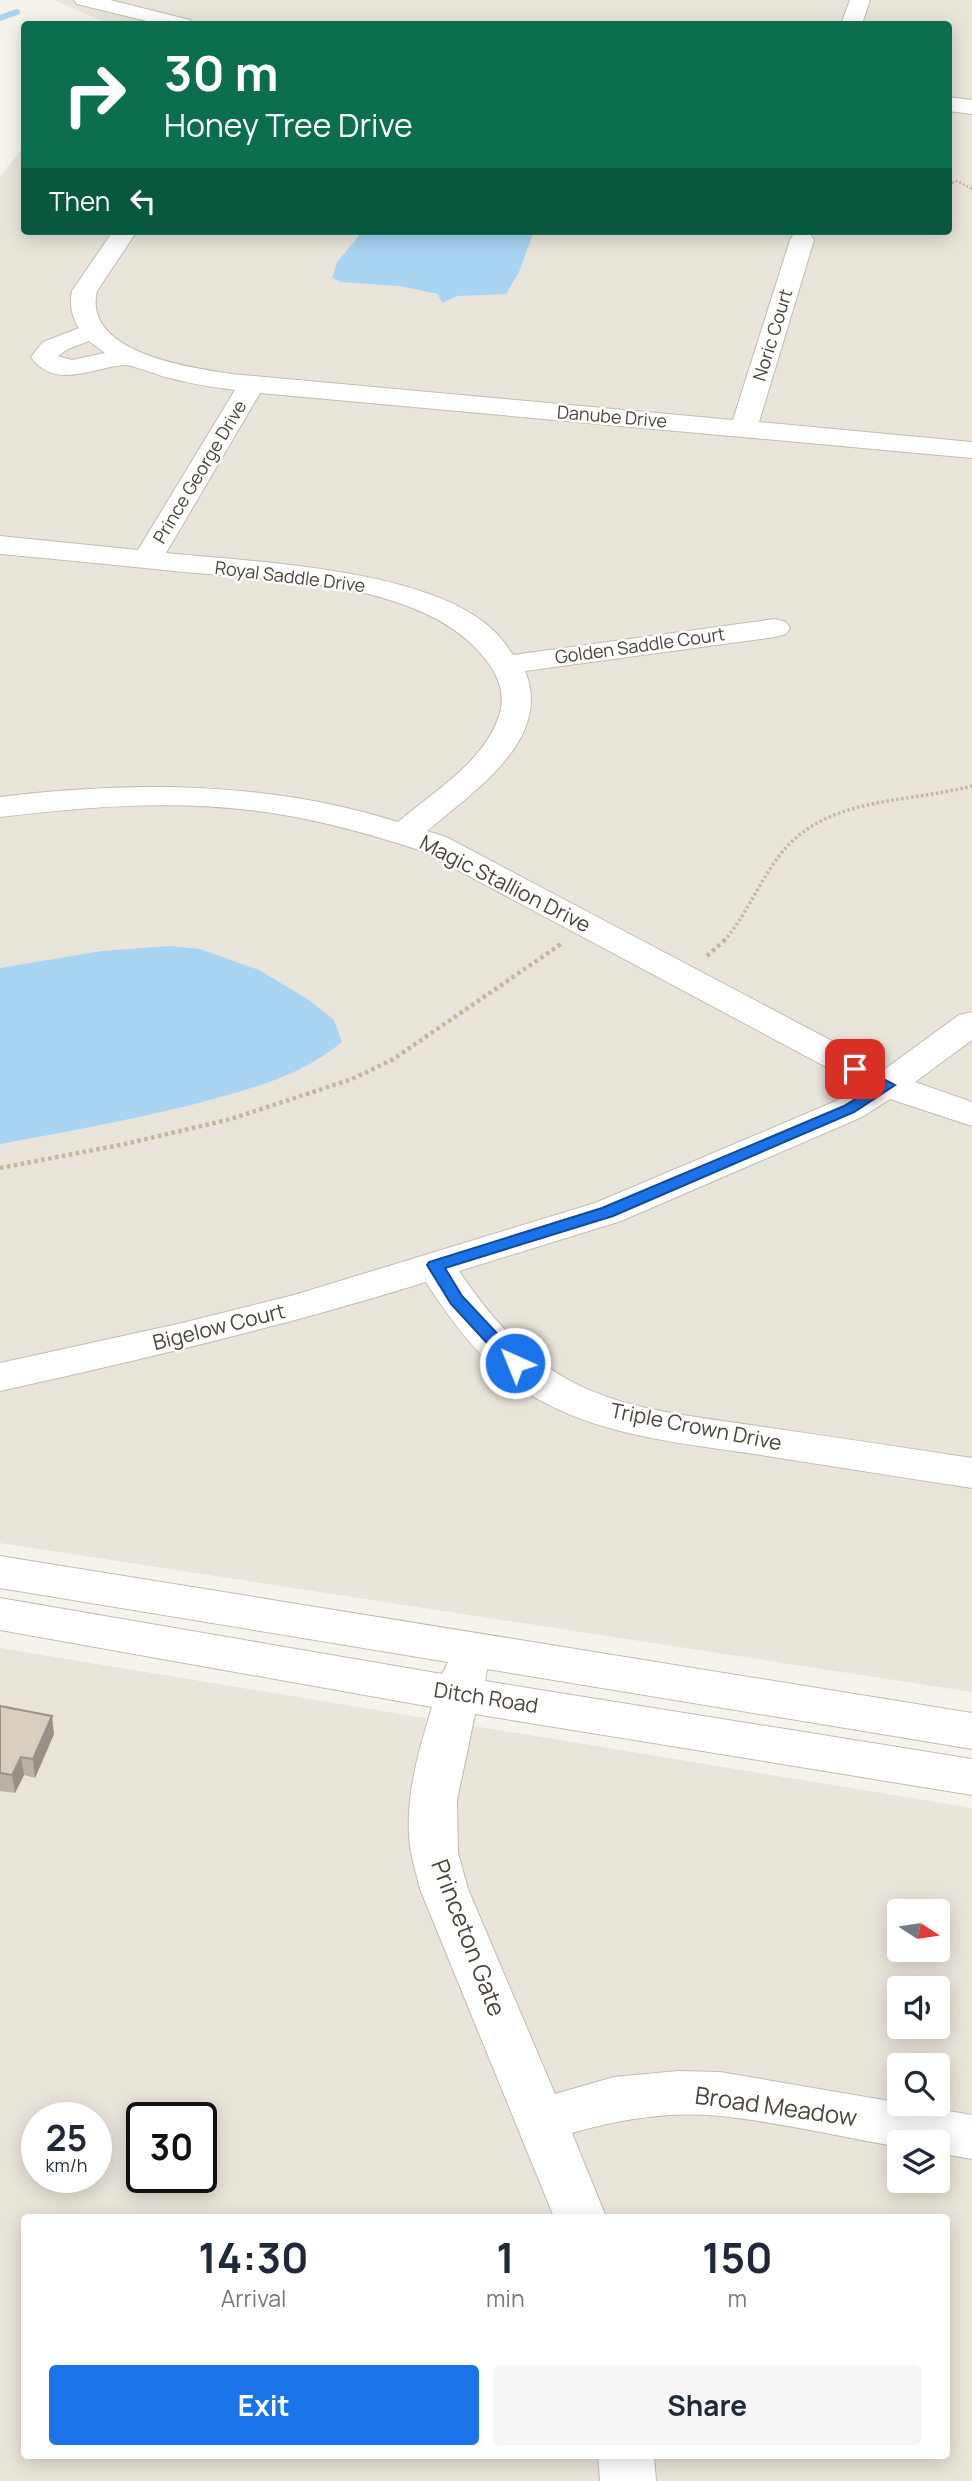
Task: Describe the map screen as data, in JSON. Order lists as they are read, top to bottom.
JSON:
{
  "streets": {
    "street": [
      "Noric Court",
      "Danube Drive",
      "Prince George Drive",
      "Royal Saddle Drive",
      "Golden Saddle Court",
      "Magic Stallion Drive",
      "Bigelow Court",
      "Triple Crown Drive",
      "Ditch Road",
      "Princeton Gate",
      "Broad Meadow"
    ]
  },
  "crossings": [
    ["Noric Court", "Danube Drive"],
    ["Danube Drive", "Prince George Drive"],
    ["Prince George Drive", "Royal Saddle Drive"],
    ["Royal Saddle Drive", "Golden Saddle Court"],
    ["Royal Saddle Drive", "Magic Stallion Drive"],
    ["Magic Stallion Drive", "Bigelow Court"],
    ["Bigelow Court", "Triple Crown Drive"],
    ["Ditch Road", "Princeton Gate"],
    ["Princeton Gate", "Broad Meadow"]
  ],
  "north": "right",
  "page": {
    "turn": ["30 m", "Honey Tree Drive"],
    "then": "Then",
    "speed": "25 km/h",
    "limit": "30",
    "eta": [
      "14:30",
      "Arrival",
      "1",
      "min",
      "150",
      "m"
    ],
    "buttons": ["Exit", "Share"]
  }
}
